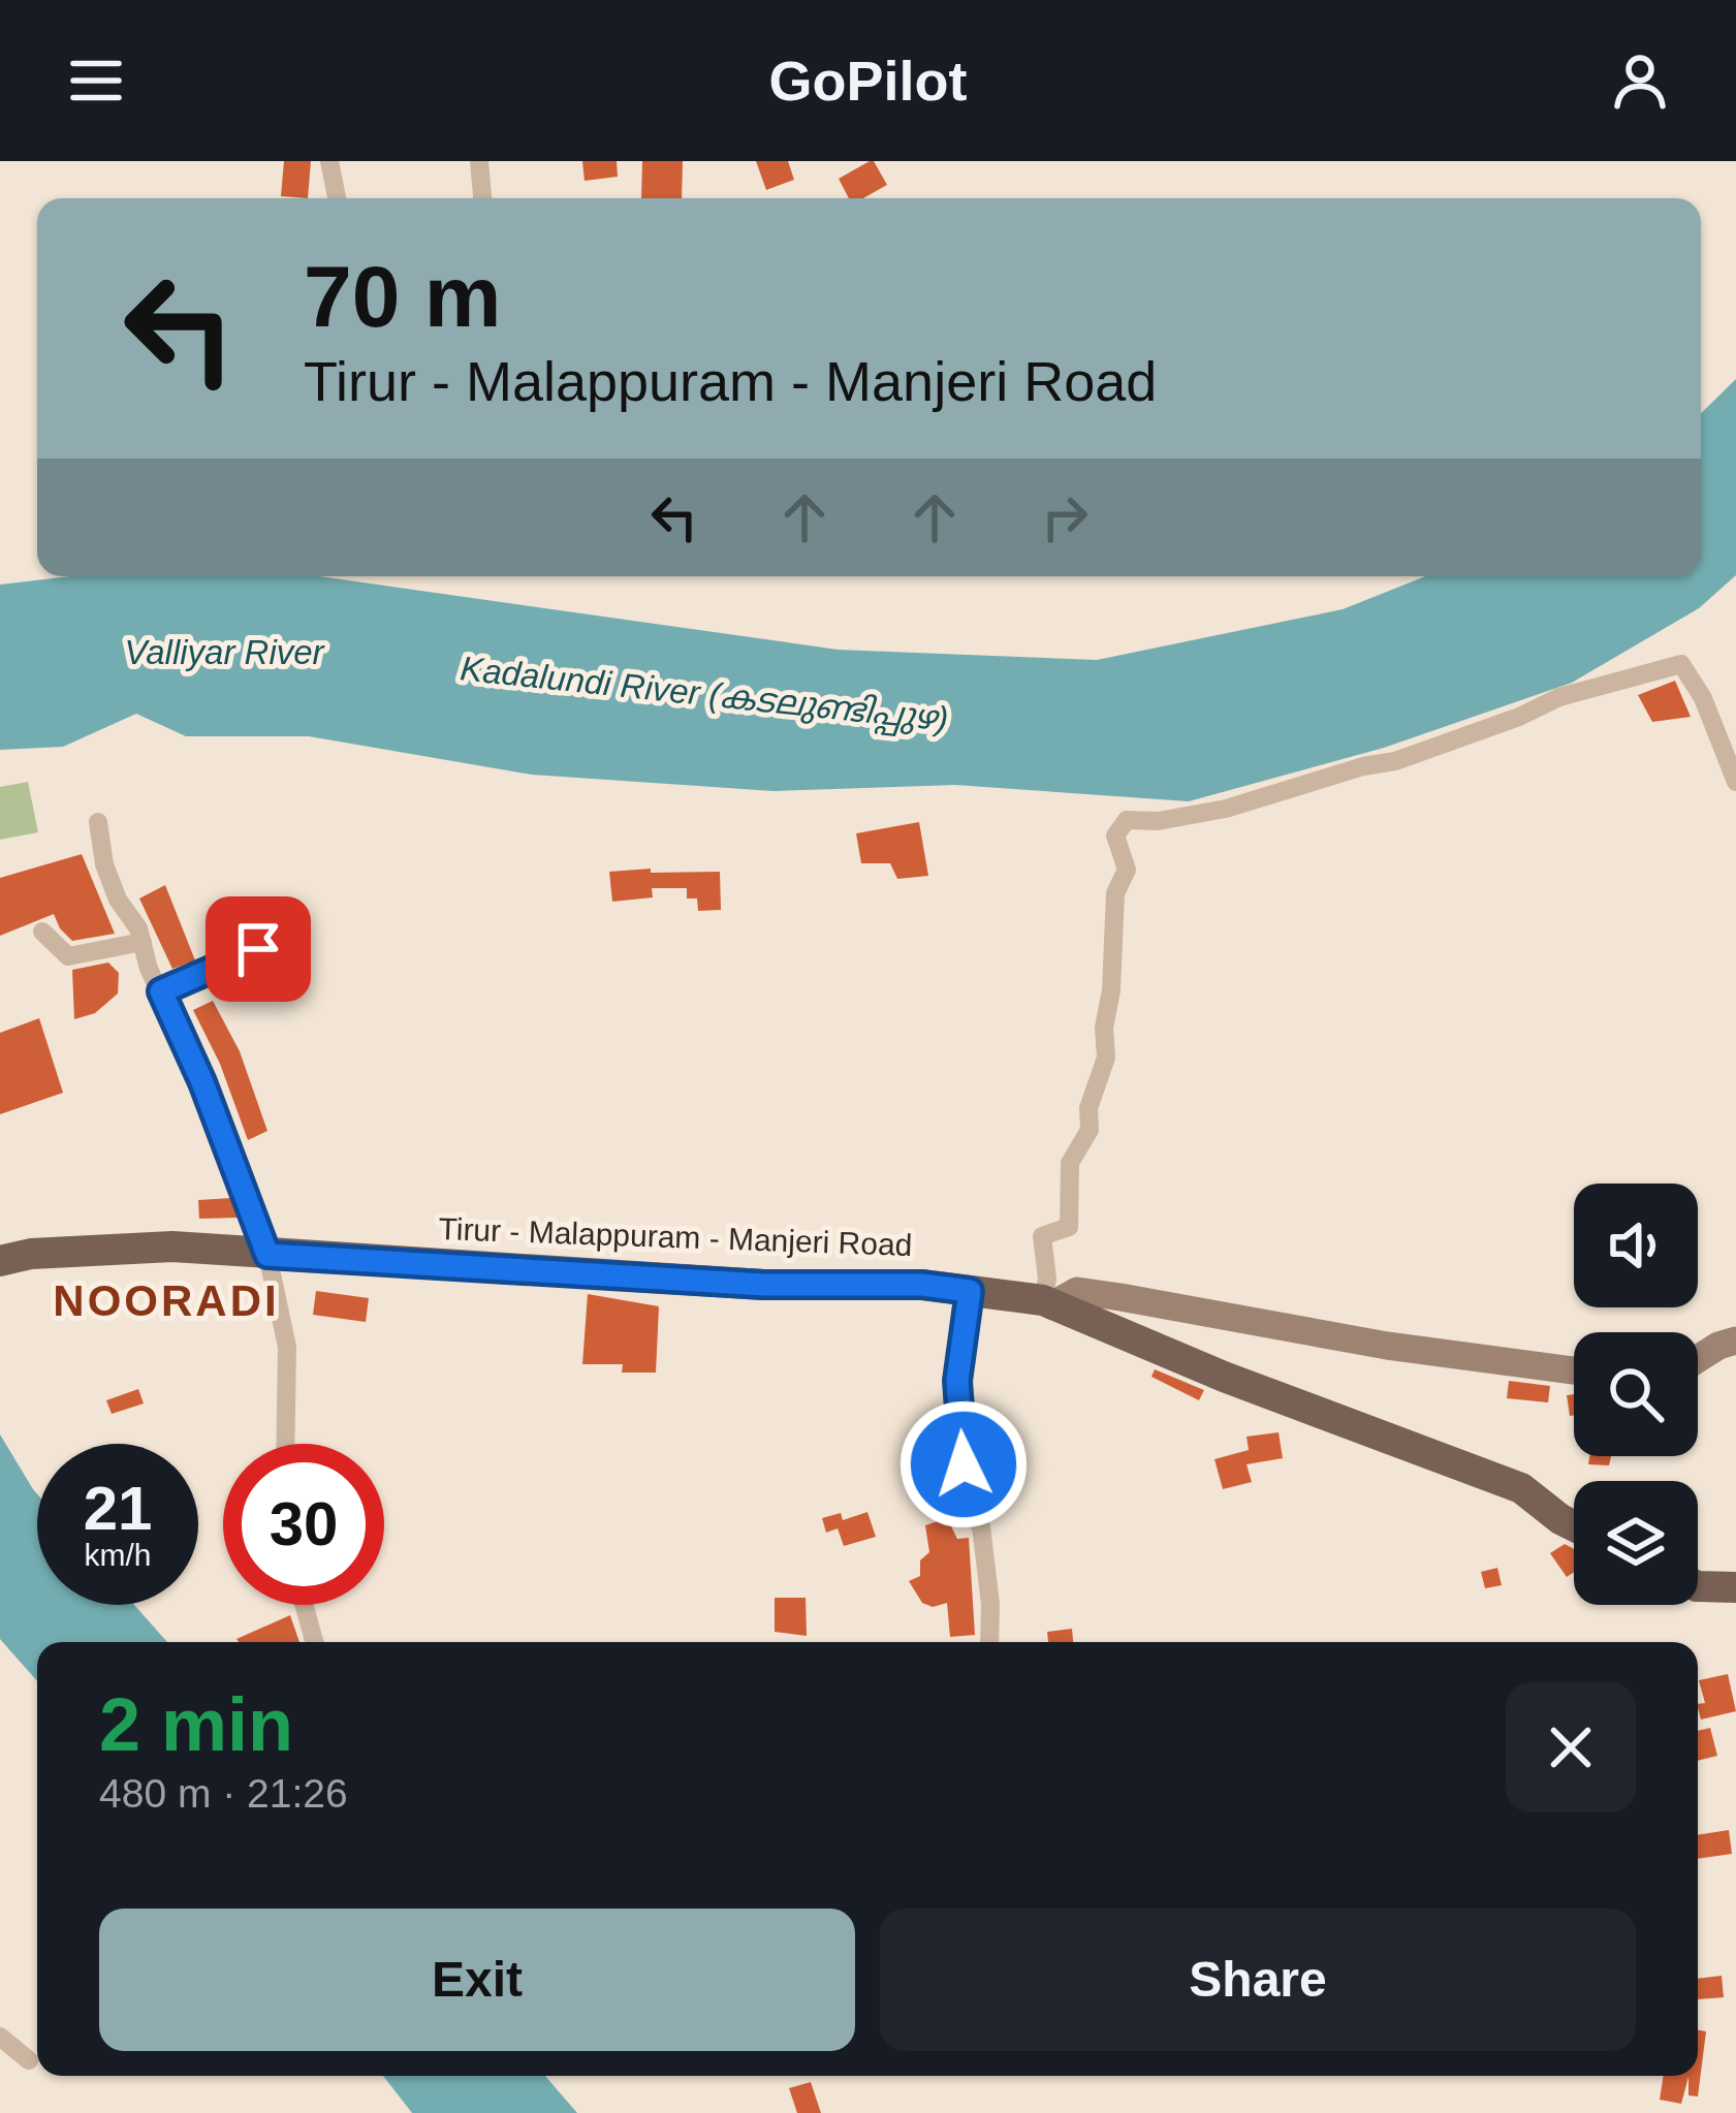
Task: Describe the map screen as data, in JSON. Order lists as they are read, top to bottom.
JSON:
{
  "streets": {
    "main road": ["Tirur - Malappuram - Manjeri Road"]
  },
  "districts": ["NOORADI"],
  "water": ["Valliyar River", "Kadalundi River (കടലുണ്ടിപ്പുഴ)"],
  "page": {
    "header": "GoPilot",
    "turn": ["70 m", "Tirur - Malappuram - Manjeri Road"],
    "speed": "21 km/h",
    "limit": "30",
    "heading": ["2 min", "480 m · 21:26"],
    "buttons": ["Exit", "Share"]
  }
}
